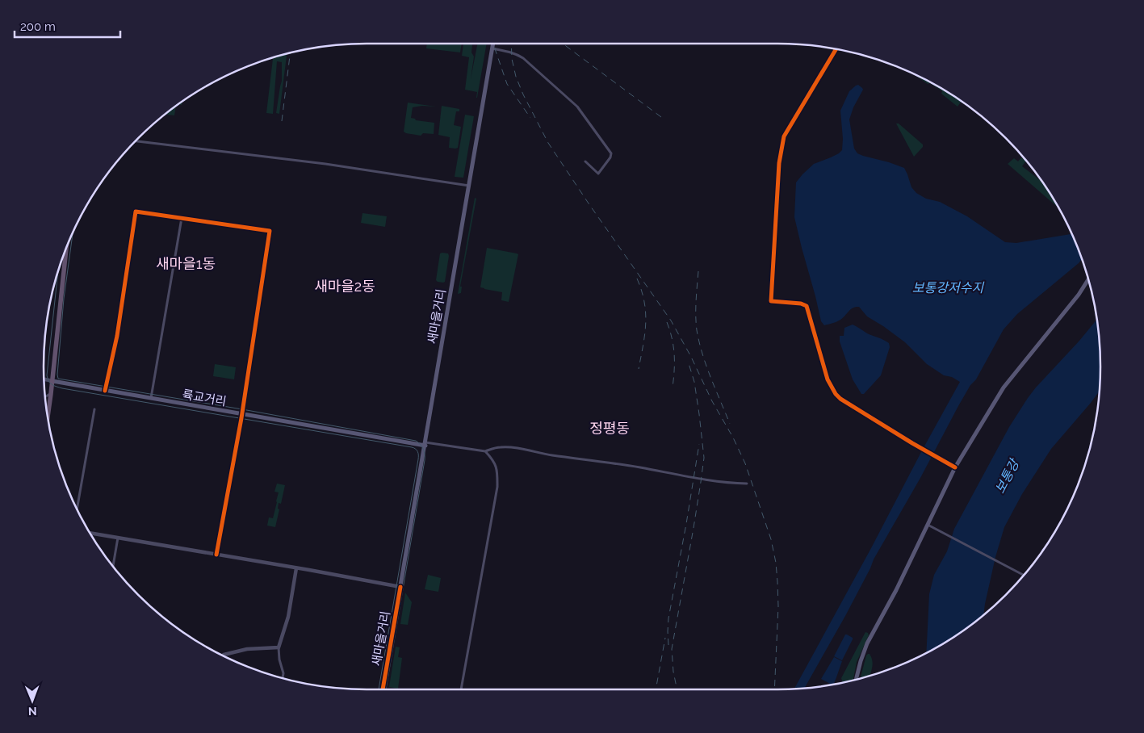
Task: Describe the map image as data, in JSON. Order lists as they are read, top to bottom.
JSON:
{
  "streets": {
    "main road": ["새마을거리", "륙교거리"]
  },
  "crossings": [
    ["새마을거리", "륙교거리"]
  ],
  "districts": ["새마을1동", "새마을2동", "정평동"],
  "water": ["보통강저수지", "보통강"],
  "scale_bar": "200 m",
  "north": "bottom"
}
